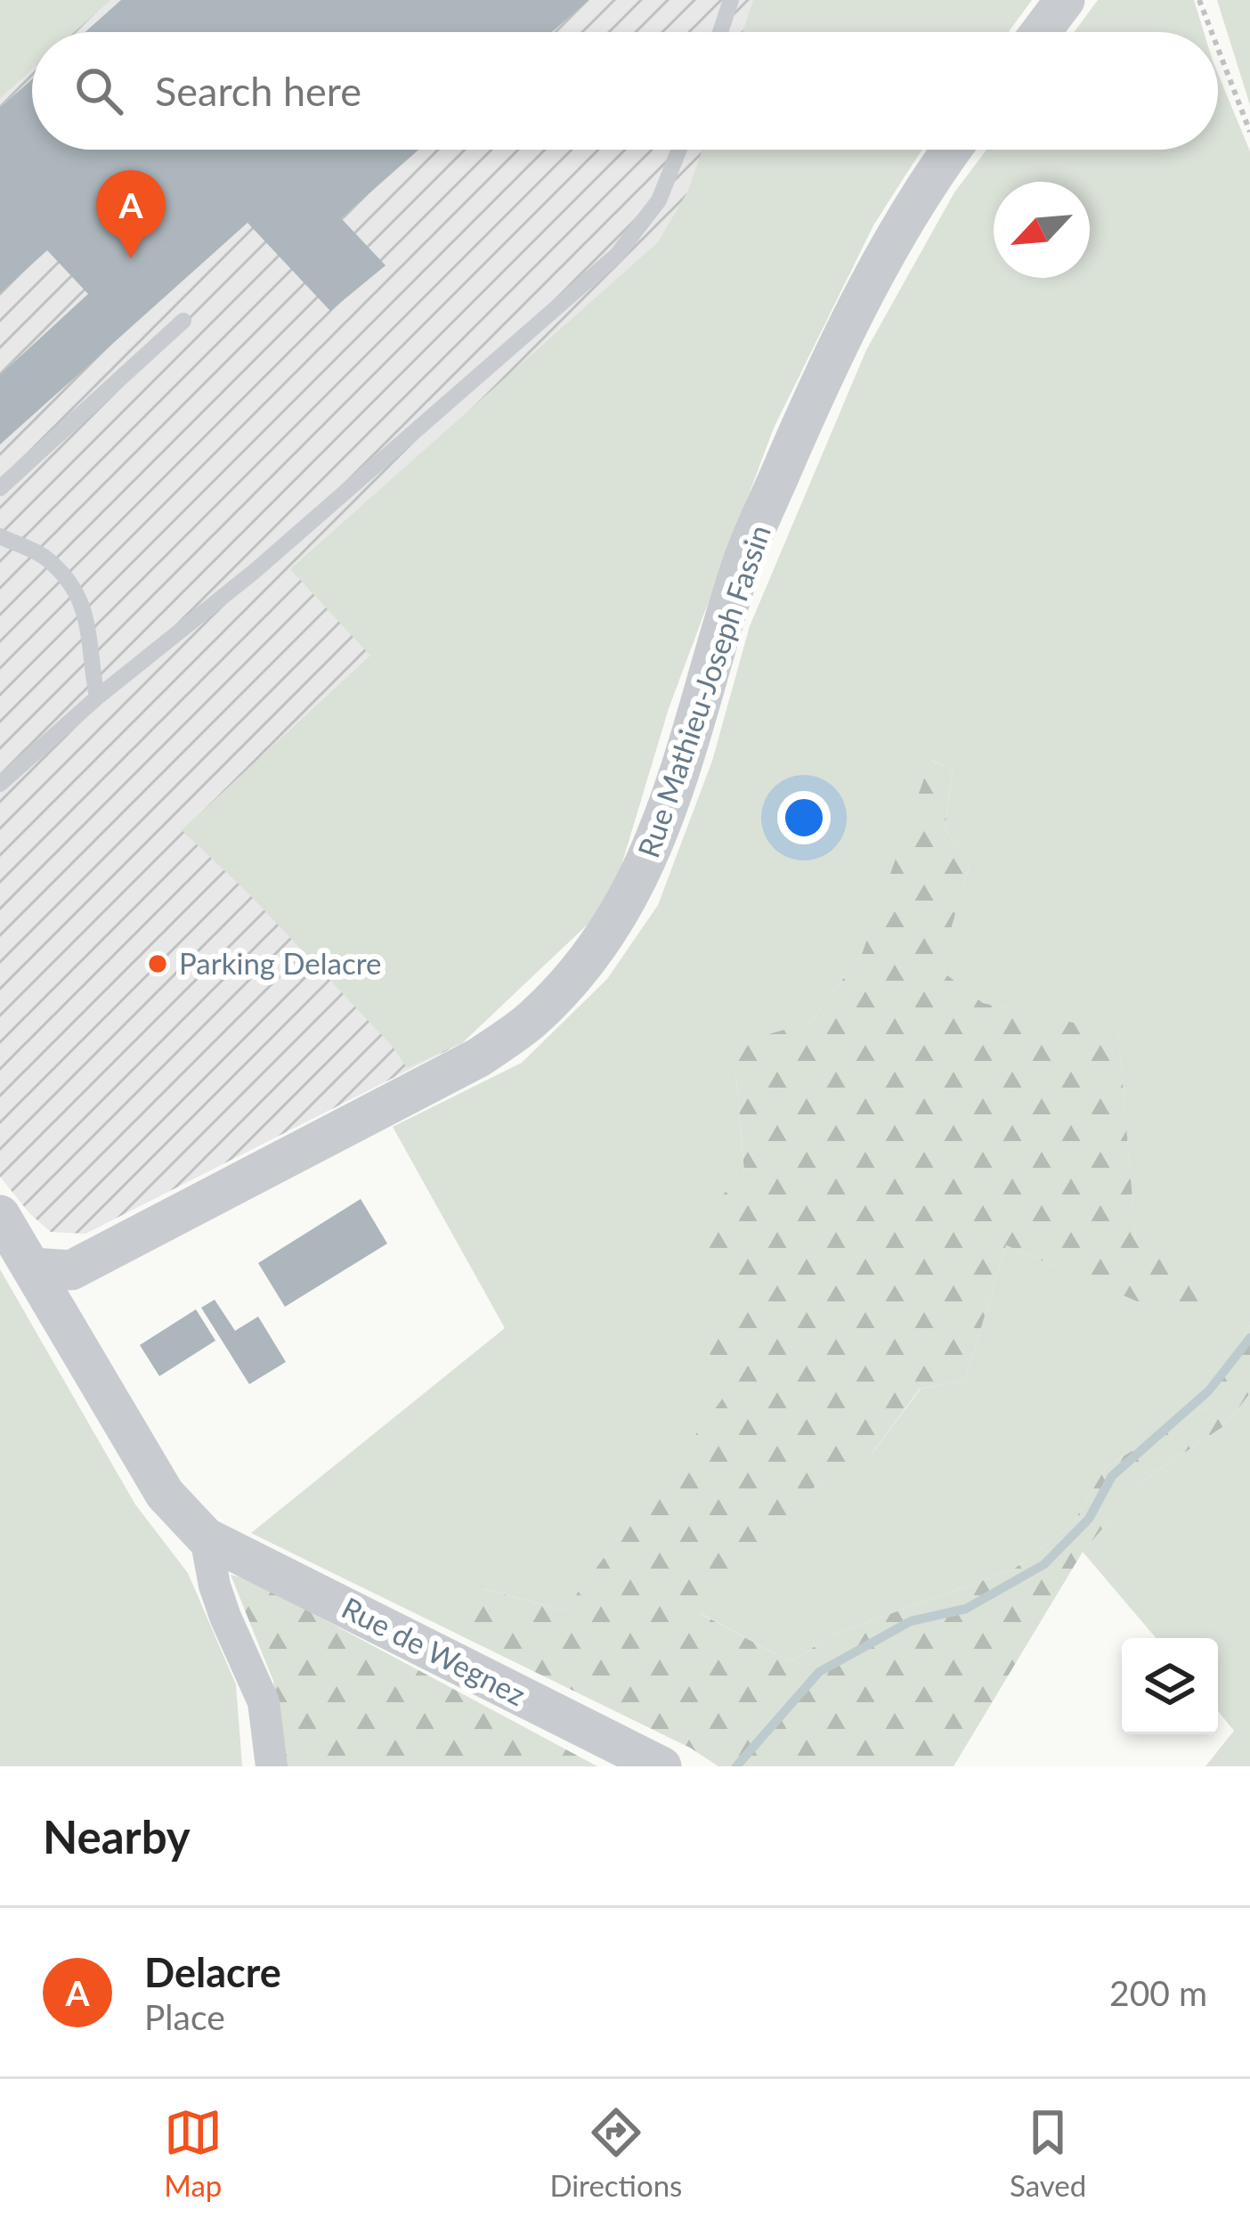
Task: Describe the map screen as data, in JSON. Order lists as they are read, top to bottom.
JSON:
{
  "streets": {
    "street": ["Rue Mathieu-Joseph Fassin", "Rue de Wegnez"]
  },
  "crossings": [
    ["Rue Mathieu-Joseph Fassin", "Rue de Wegnez"]
  ],
  "places": ["Parking Delacre"],
  "north": "bottom left",
  "page": {
    "search": "Search here",
    "pins": "A",
    "heading": "Nearby",
    "list": [
      {
        "mark": "A",
        "name": "Delacre",
        "note": "Place",
        "value": "200 m"
      }
    ],
    "nav": ["Map", "Directions", "Saved"]
  }
}
